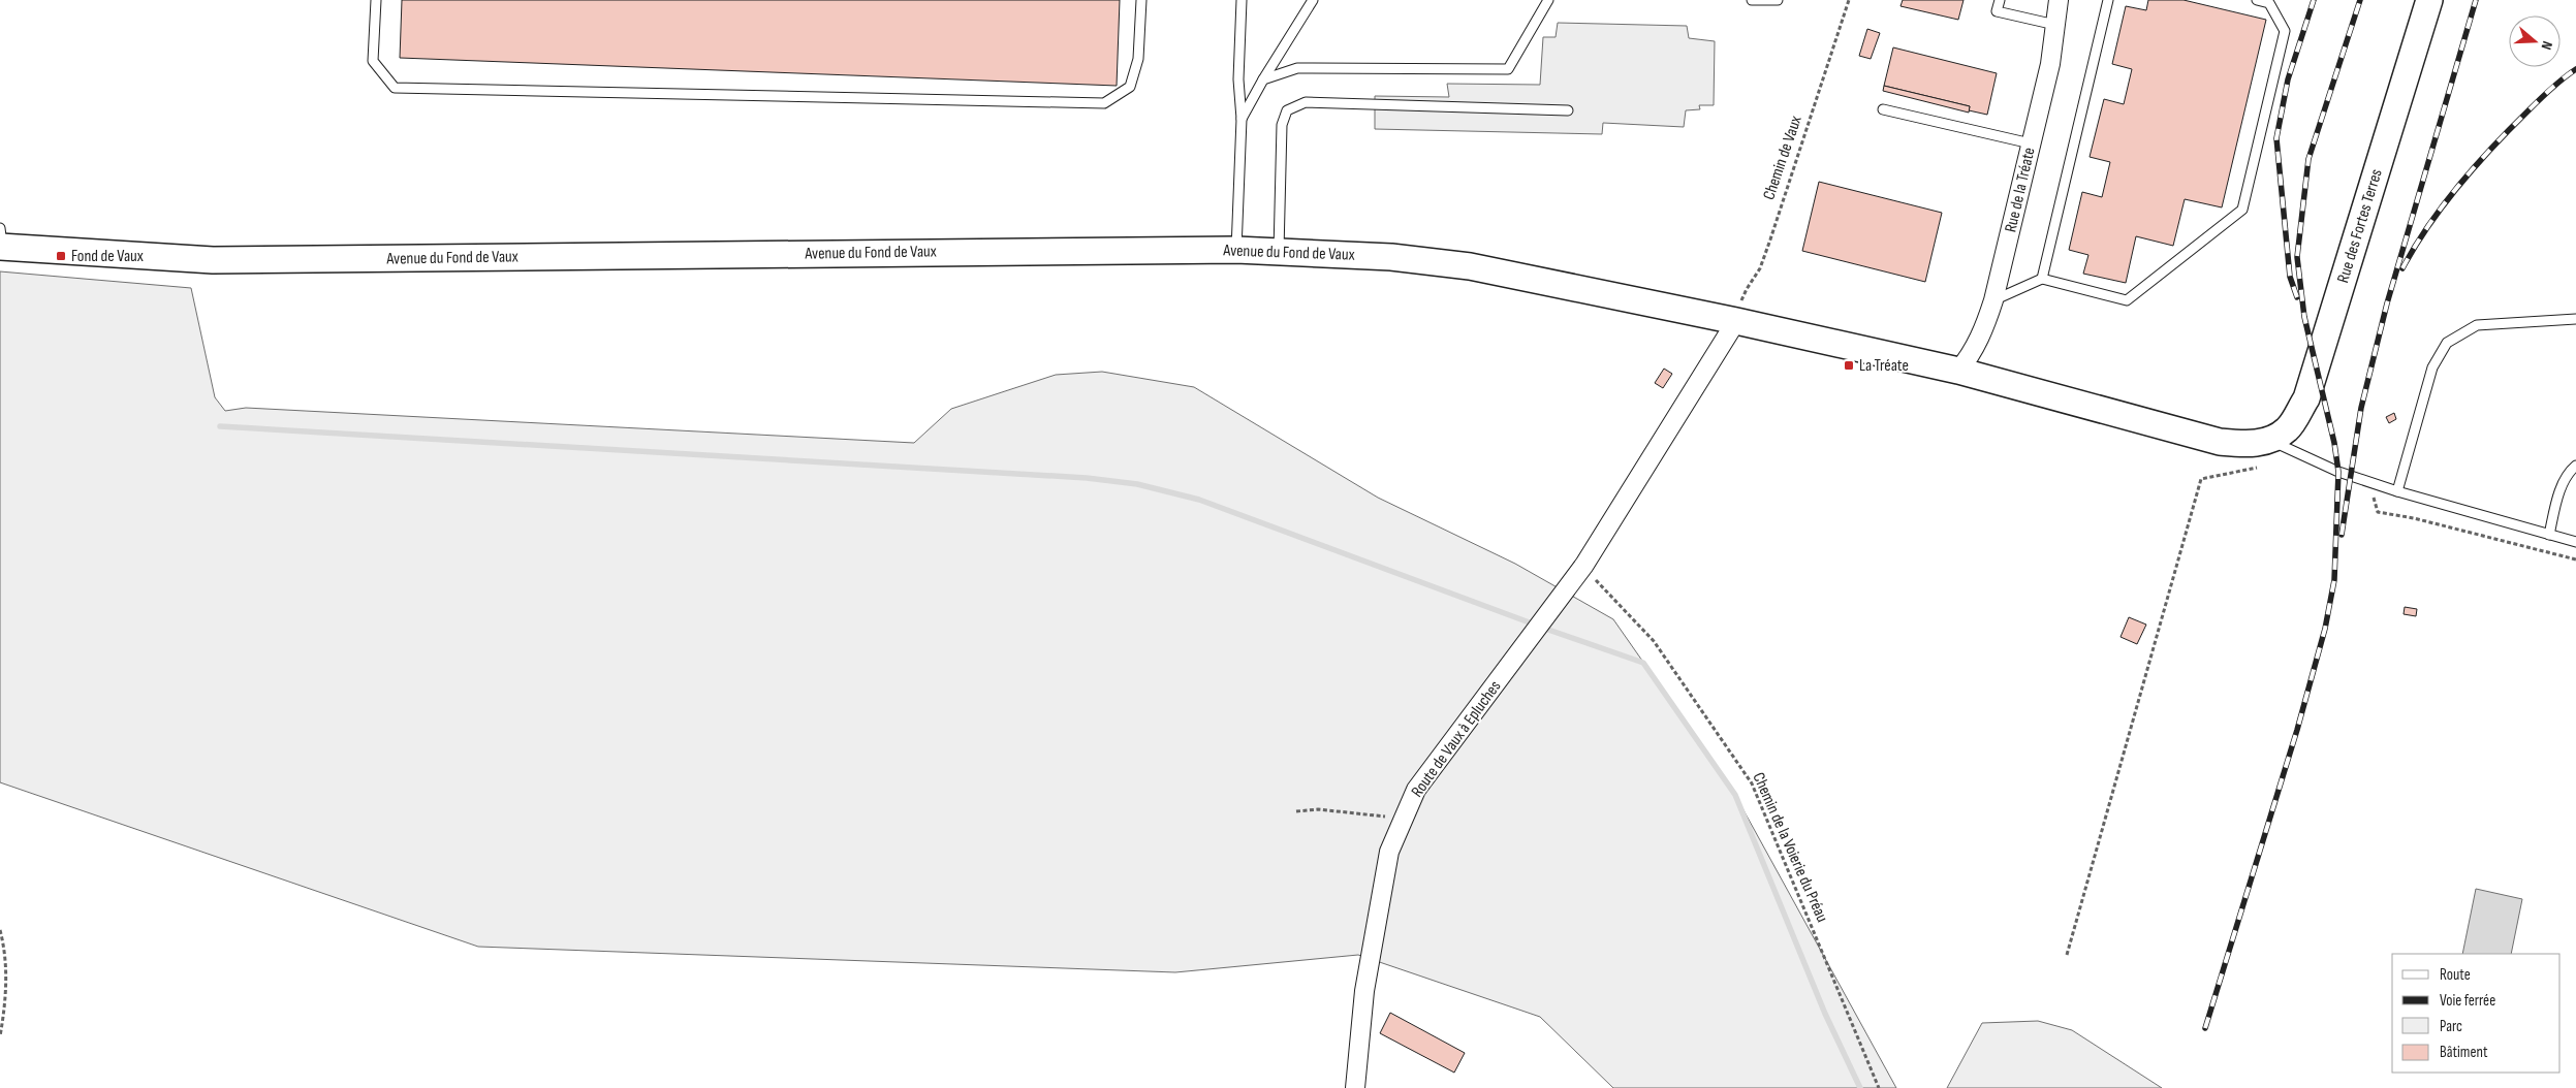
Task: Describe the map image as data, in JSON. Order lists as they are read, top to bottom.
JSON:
{
  "streets": {
    "street": [
      "Rue de la Tréate",
      "Rue des Fortes Terres",
      "Avenue du Fond de Vaux",
      "Route de Vaux à Epluches"
    ],
    "path": ["Chemin de Vaux", "Chemin de la Voierie du Préau"]
  },
  "crossings": [
    ["Chemin de Vaux", "Avenue du Fond de Vaux"],
    ["Chemin de Vaux", "Route de Vaux à Epluches"],
    ["Rue de la Tréate", "Avenue du Fond de Vaux"],
    ["Rue des Fortes Terres", "Avenue du Fond de Vaux"],
    ["Avenue du Fond de Vaux", "Route de Vaux à Epluches"],
    ["Route de Vaux à Epluches", "Chemin de la Voierie du Préau"]
  ],
  "places": {
    "transit": ["Fond de Vaux", "La Tréate"]
  },
  "legend": [
    "Route",
    "Voie ferrée",
    "Parc",
    "Bâtiment"
  ],
  "north": "right"
}
